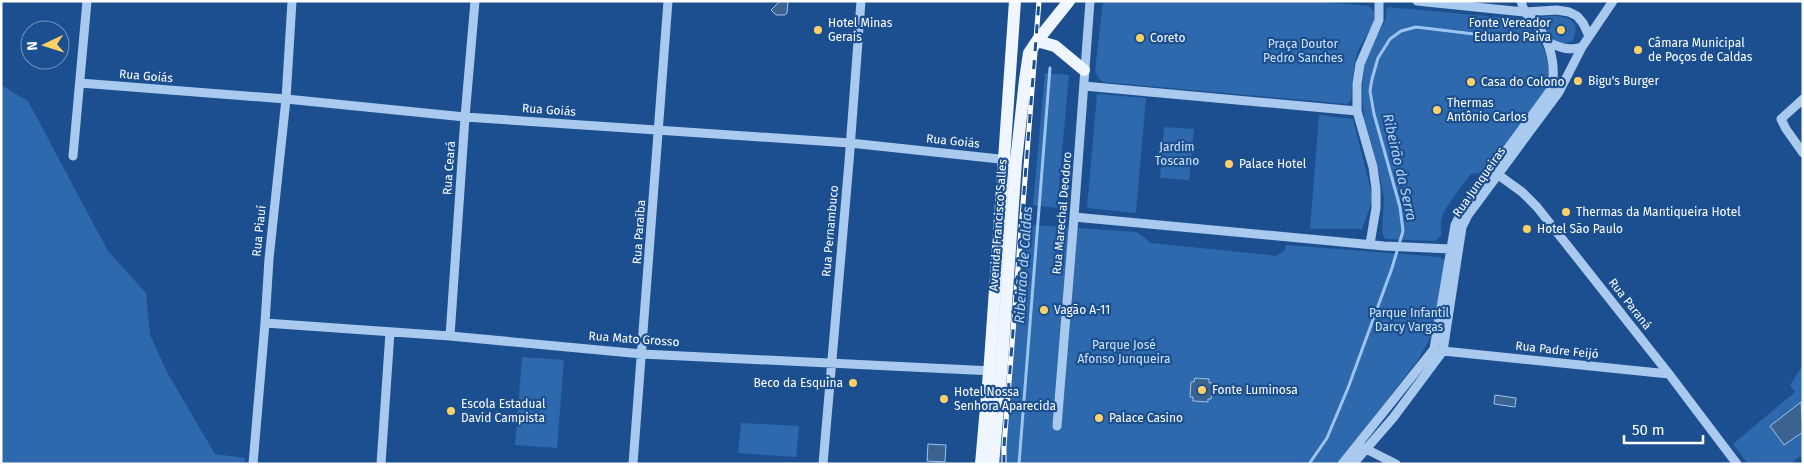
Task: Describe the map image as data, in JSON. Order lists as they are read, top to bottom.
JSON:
{
  "streets": {
    "main road": ["Avenida Francisco Salles"],
    "street": [
      "Rua Goiás",
      "Rua Ceará",
      "Rua Junqueiras",
      "Rua Marechal Deodoro",
      "Rua Piauí",
      "Rua Pernambuco",
      "Rua Paraíba",
      "Rua Paraná",
      "Rua Mato Grosso",
      "Rua Padre Feijó"
    ]
  },
  "crossings": [
    ["Rua Goiás", "Rua Ceará"],
    ["Rua Goiás", "Avenida Francisco Salles"],
    ["Rua Goiás", "Rua Piauí"],
    ["Rua Goiás", "Rua Pernambuco"],
    ["Rua Goiás", "Rua Paraíba"],
    ["Rua Ceará", "Rua Mato Grosso"],
    ["Rua Junqueiras", "Rua Paraná"],
    ["Rua Junqueiras", "Rua Padre Feijó"],
    ["Avenida Francisco Salles", "Rua Mato Grosso"],
    ["Rua Piauí", "Rua Mato Grosso"],
    ["Rua Pernambuco", "Rua Mato Grosso"],
    ["Rua Paraíba", "Rua Mato Grosso"],
    ["Rua Paraná", "Rua Padre Feijó"]
  ],
  "water": ["Ribeirão da Serra", "Ribeirão de Caldas"],
  "parks": [
    "Praça Doutor Pedro Sanches",
    "Jardim Toscano",
    "Parque Infantil Darcy Vargas",
    "Parque José Afonso Junqueira"
  ],
  "places": [
    "Hotel Minas Gerais",
    "Fonte Vereador Eduardo Paiva",
    "Coreto",
    "Câmara Municipal de Poços de Caldas",
    "Bigu's Burger",
    "Casa do Colono",
    "Thermas Antônio Carlos",
    "Palace Hotel",
    "Thermas da Mantiqueira Hotel",
    "Hotel São Paulo",
    "Vagão A-11",
    "Beco da Esquina",
    "Fonte Luminosa",
    "Hotel Nossa Senhora Aparecida",
    "Escola Estadual David Campista",
    "Palace Casino"
  ],
  "scale_bar": "50 m",
  "north": "left"
}
